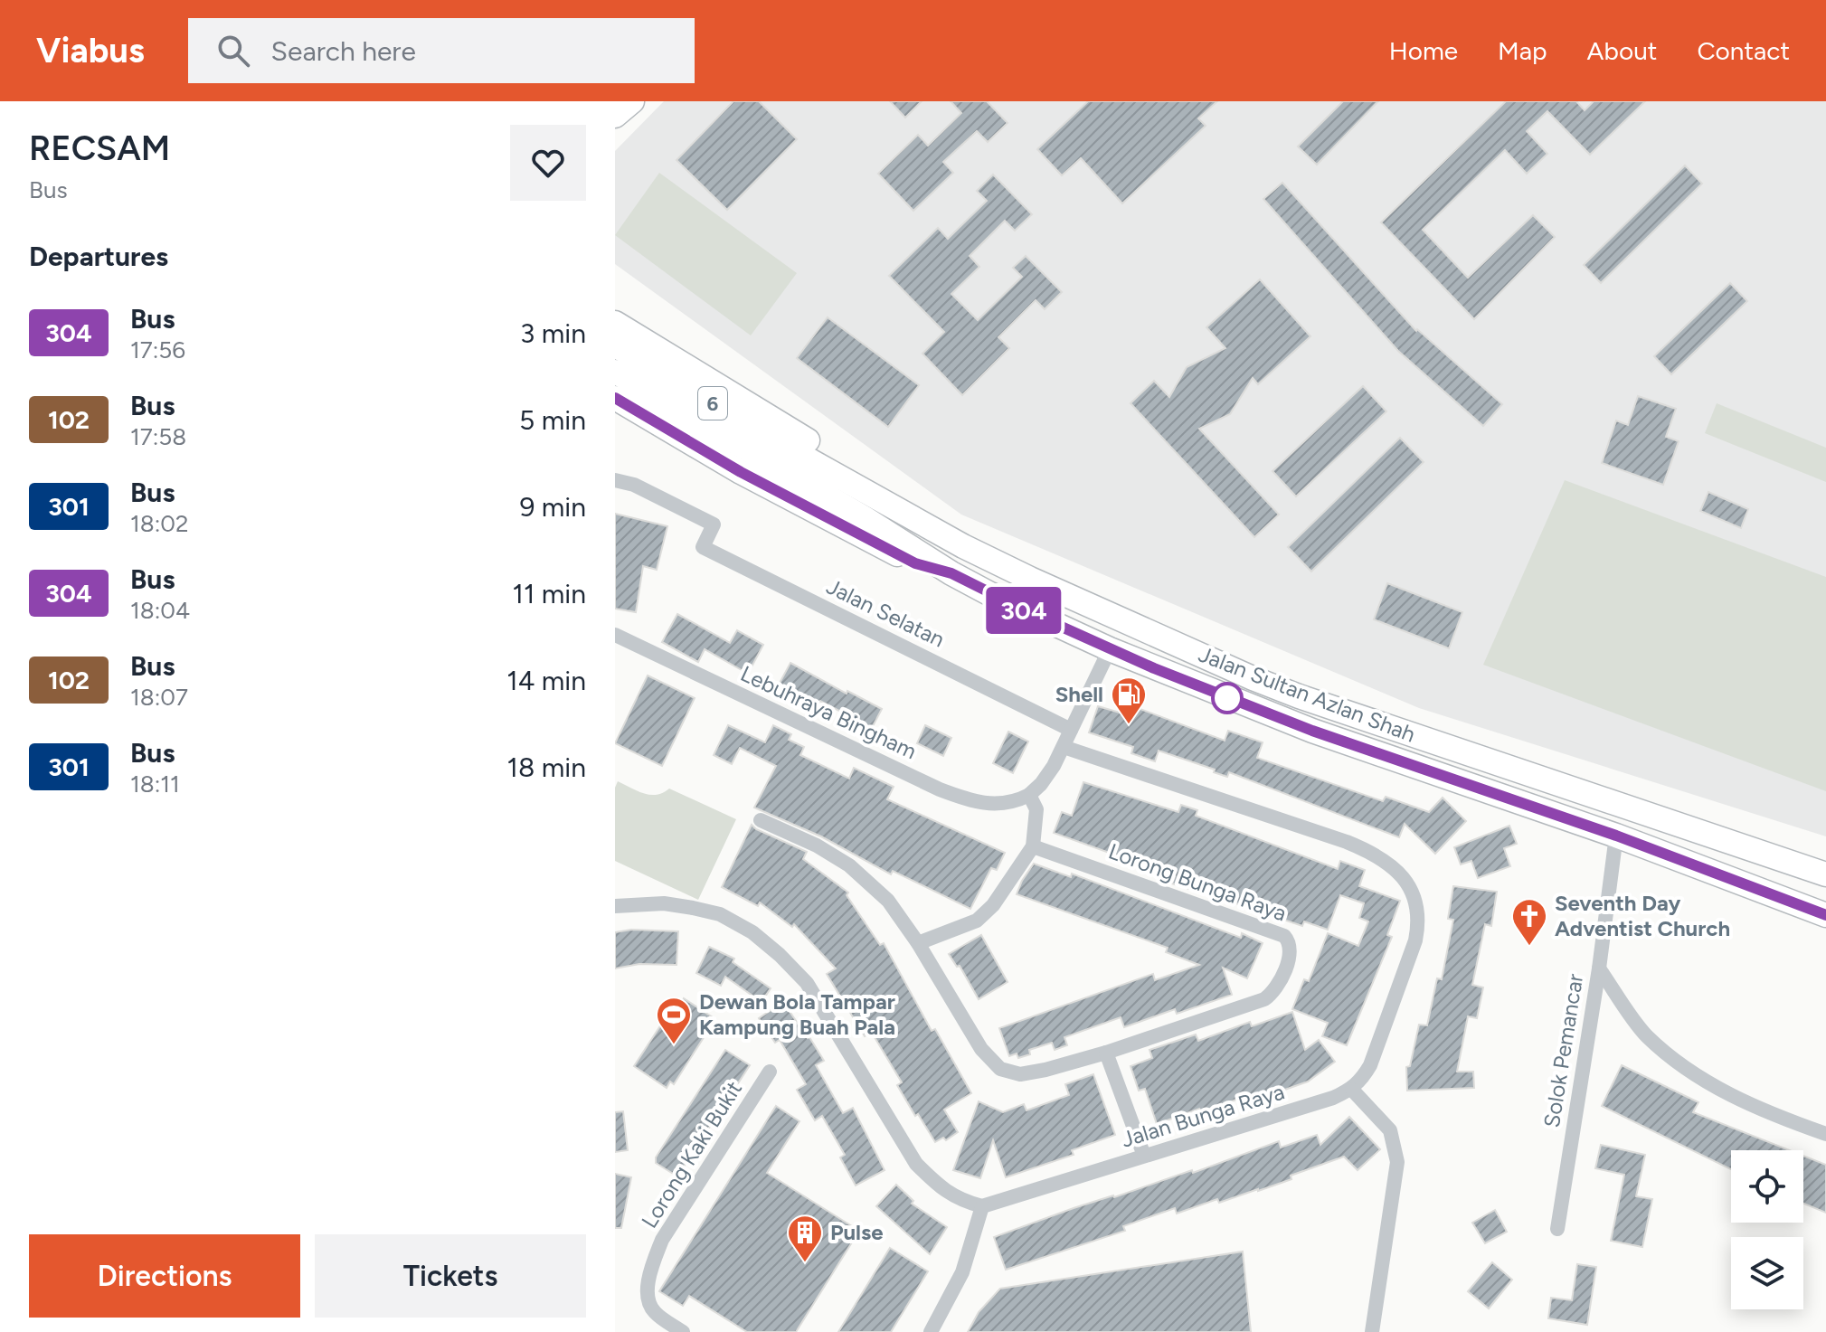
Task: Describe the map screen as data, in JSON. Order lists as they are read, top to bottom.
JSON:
{
  "streets": {
    "highway": ["6", "Jalan Sultan Azlan Shah"],
    "street": [
      "Jalan Selatan",
      "Lebuhraya Bingham",
      "Lorong Bunga Raya",
      "Solok Pemancar",
      "Jalan Bunga Raya",
      "Lorong Kaki Bukit"
    ]
  },
  "crossings": [
    ["6", "Jalan Sultan Azlan Shah"],
    ["Jalan Sultan Azlan Shah", "Solok Pemancar"]
  ],
  "places": {
    "fuel station": ["Shell"],
    "church": ["Seventh Day Adventist Church"],
    "sports": ["Dewan Bola Tampar Kampung Buah Pala"],
    "building": ["Pulse"]
  },
  "lines": ["bus line 304"],
  "page": {
    "header": "Viabus",
    "search": "Search here",
    "nav": [
      "Home",
      "Map",
      "About",
      "Contact"
    ],
    "heading": [
      ["RECSAM", "Bus"],
      "Departures"
    ],
    "on_map": "304",
    "list": [
      {
        "mark": "304",
        "name": "Bus",
        "note": "17:56",
        "value": "3 min"
      },
      {
        "mark": "102",
        "name": "Bus",
        "note": "17:58",
        "value": "5 min"
      },
      {
        "mark": "301",
        "name": "Bus",
        "note": "18:02",
        "value": "9 min"
      },
      {
        "mark": "304",
        "name": "Bus",
        "note": "18:04",
        "value": "11 min"
      },
      {
        "mark": "102",
        "name": "Bus",
        "note": "18:07",
        "value": "14 min"
      },
      {
        "mark": "301",
        "name": "Bus",
        "note": "18:11",
        "value": "18 min"
      }
    ],
    "buttons": ["Directions", "Tickets"]
  }
}
